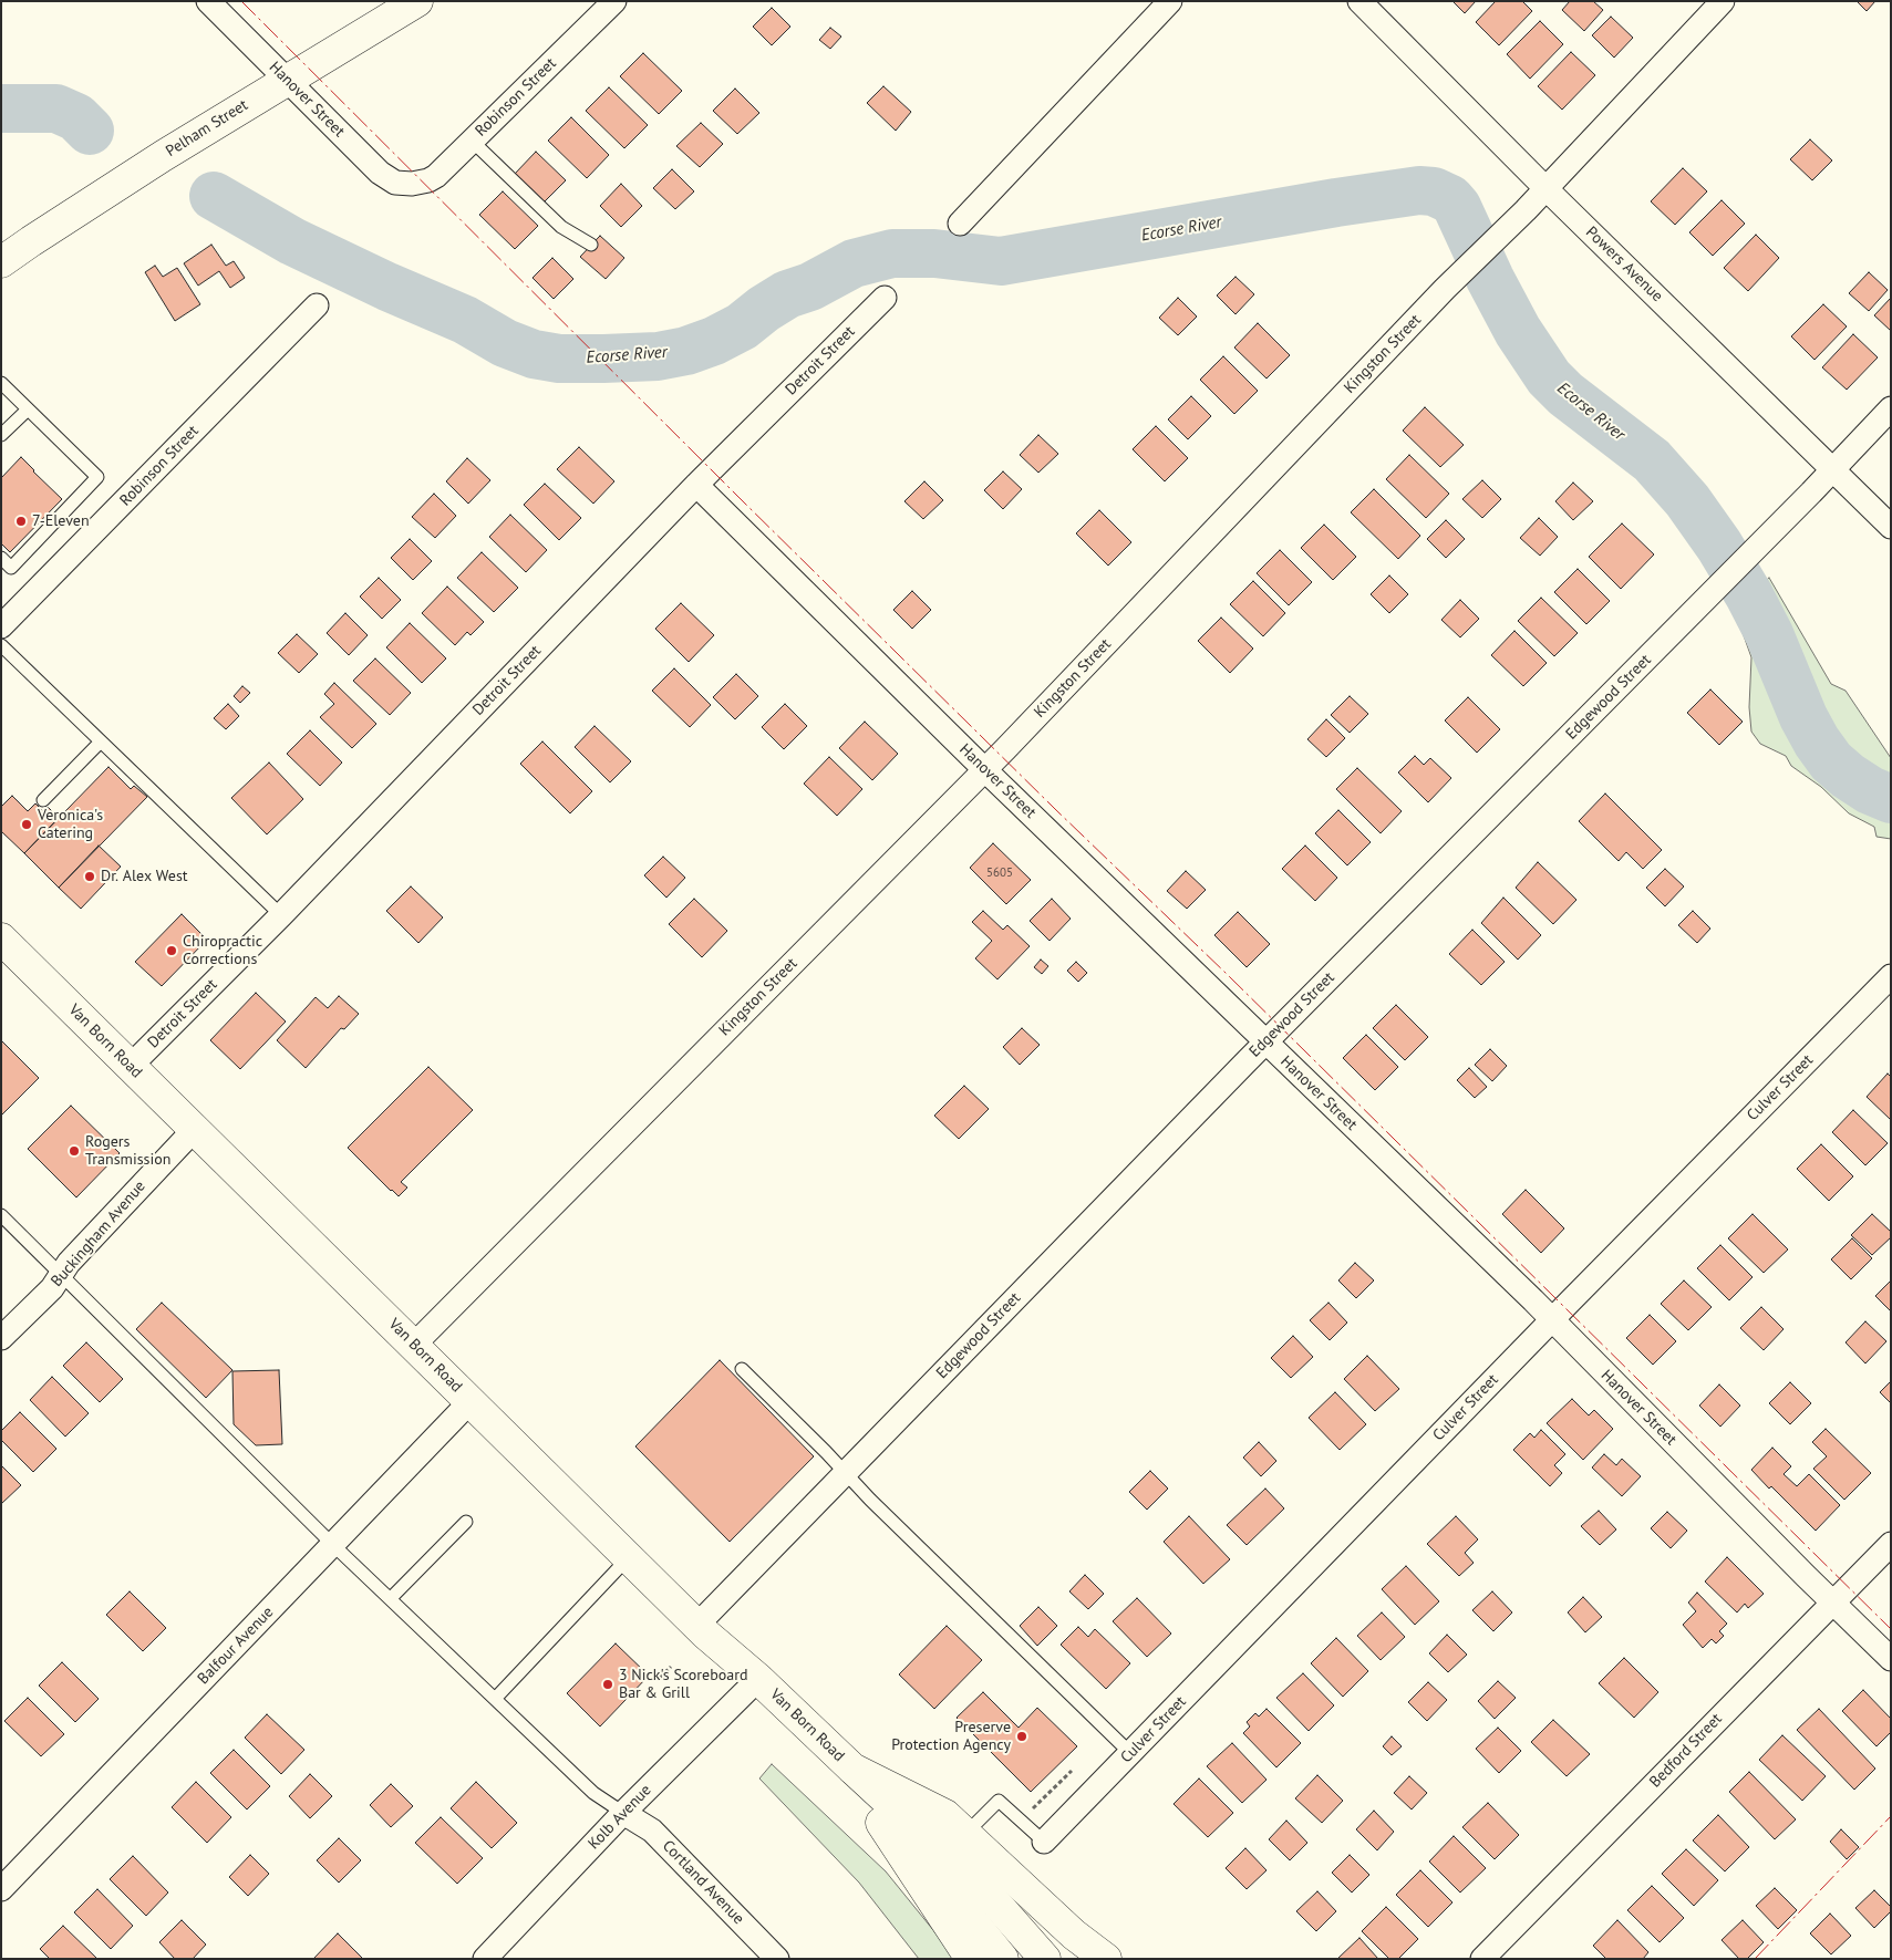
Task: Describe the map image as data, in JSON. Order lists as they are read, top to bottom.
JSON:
{
  "streets": {
    "main road": ["Pelham Street", "Van Born Road"],
    "street": [
      "Robinson Street",
      "Hanover Street",
      "Powers Avenue",
      "Kingston Street",
      "Detroit Street",
      "Edgewood Street",
      "Culver Street",
      "Buckingham Avenue",
      "Balfour Avenue",
      "Bedford Street",
      "Kolb Avenue",
      "Cortland Avenue"
    ]
  },
  "crossings": [
    ["Robinson Street", "Hanover Street"],
    ["Hanover Street", "Pelham Street"],
    ["Hanover Street", "Kingston Street"],
    ["Hanover Street", "Detroit Street"],
    ["Hanover Street", "Edgewood Street"],
    ["Hanover Street", "Culver Street"],
    ["Hanover Street", "Bedford Street"],
    ["Powers Avenue", "Kingston Street"],
    ["Powers Avenue", "Edgewood Street"],
    ["Kingston Street", "Van Born Road"],
    ["Detroit Street", "Van Born Road"],
    ["Edgewood Street", "Van Born Road"],
    ["Van Born Road", "Buckingham Avenue"],
    ["Van Born Road", "Balfour Avenue"],
    ["Van Born Road", "Kolb Avenue"],
    ["Kolb Avenue", "Cortland Avenue"]
  ],
  "water": ["Ecorse River"],
  "places": [
    "7-Eleven",
    "Veronica's Catering",
    "Dr. Alex West",
    "Chiropractic Corrections",
    "Rogers Transmission",
    "3 Nick's Scoreboard Bar & Grill",
    "Preserve Protection Agency"
  ],
  "house_numbers": ["5605"]
}
